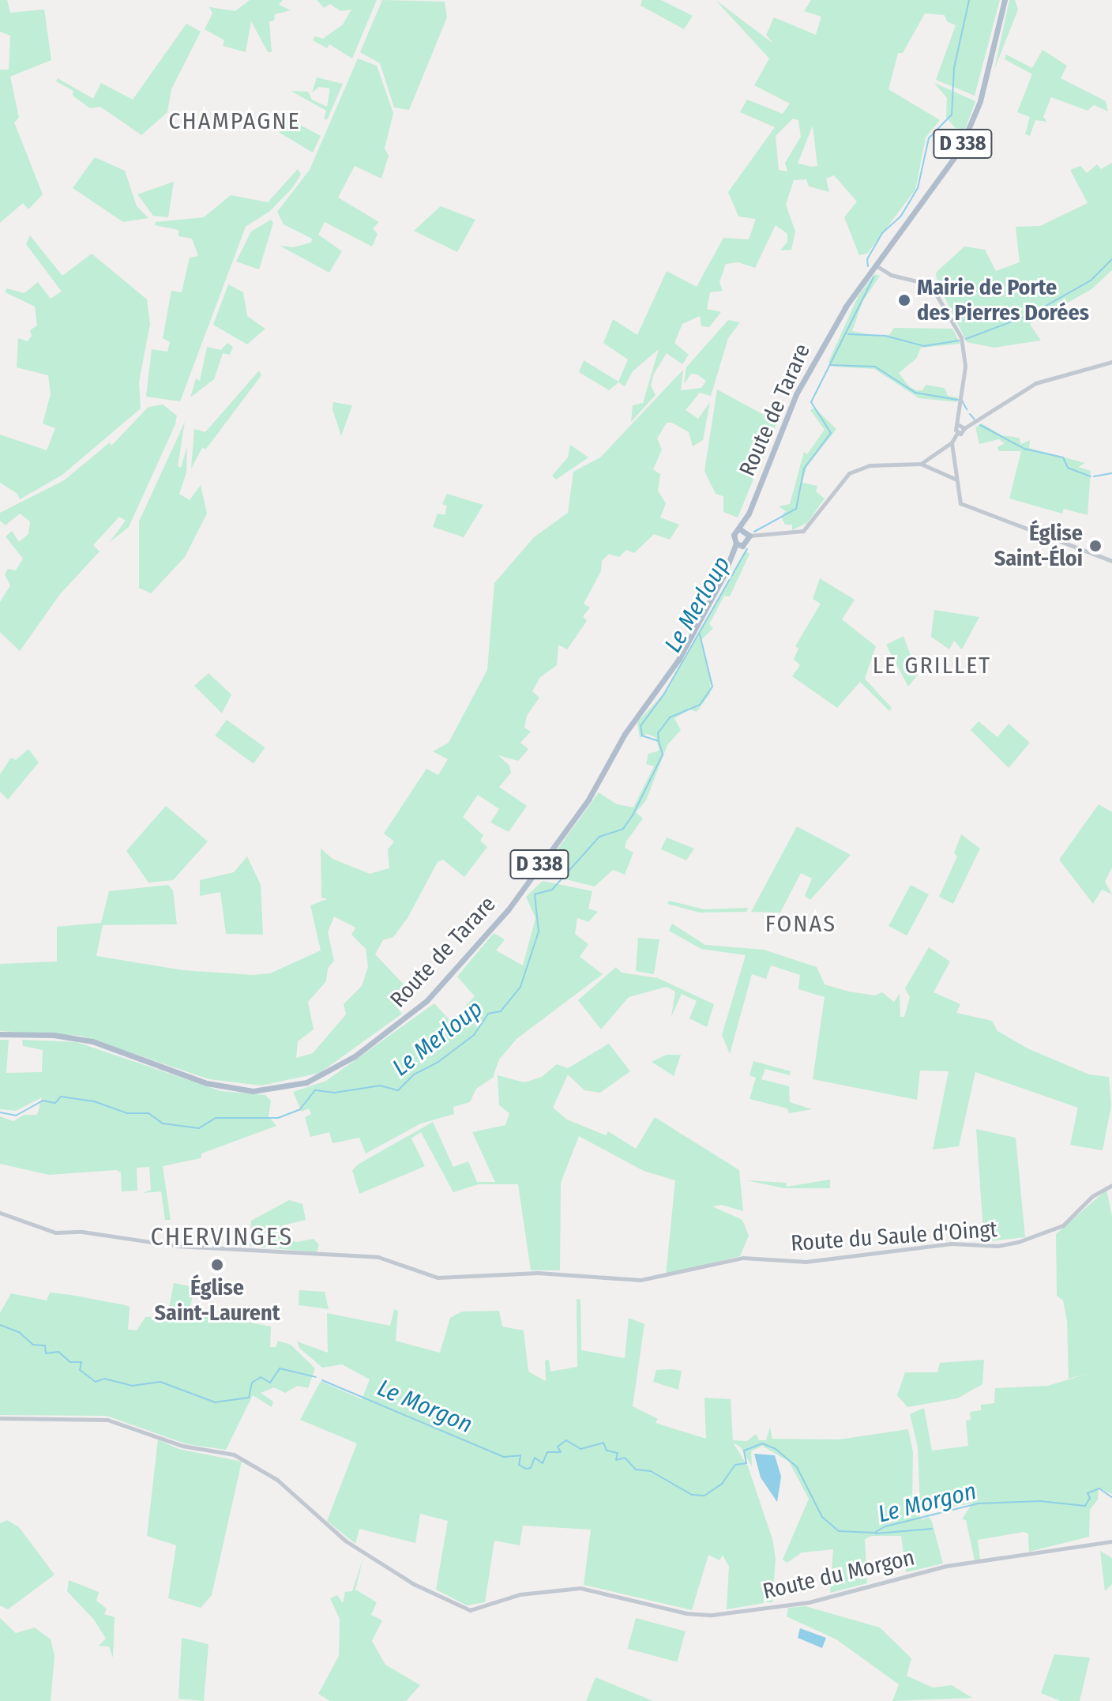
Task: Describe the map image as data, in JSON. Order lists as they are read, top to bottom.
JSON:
{
  "streets": {
    "main road": ["D 338", "Route de Tarare"],
    "street": ["Route du Saule d'Oingt", "Route du Morgon"]
  },
  "districts": [
    "CHAMPAGNE",
    "LE GRILLET",
    "FONAS",
    "CHERVINGES"
  ],
  "water": ["Le Merloup", "Le Morgon"],
  "places": ["Mairie de Porte des Pierres Dorées", "Église Saint-Éloi", "Église Saint-Laurent"]
}
